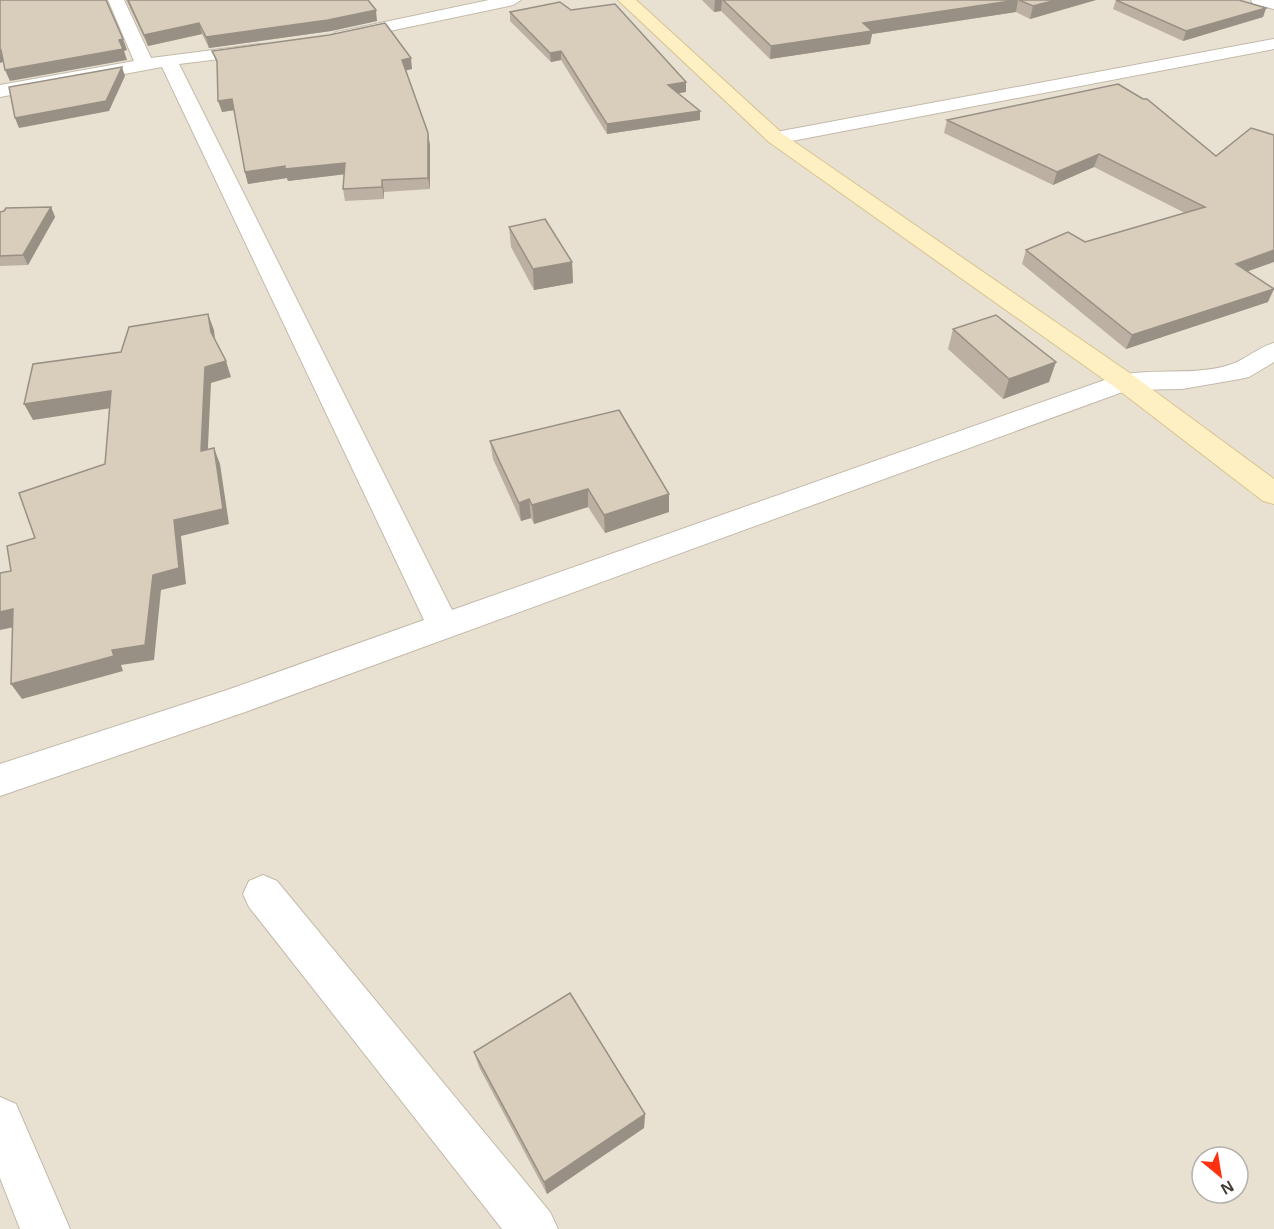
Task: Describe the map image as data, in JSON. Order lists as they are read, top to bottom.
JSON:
{
  "north": "bottom right"
}
